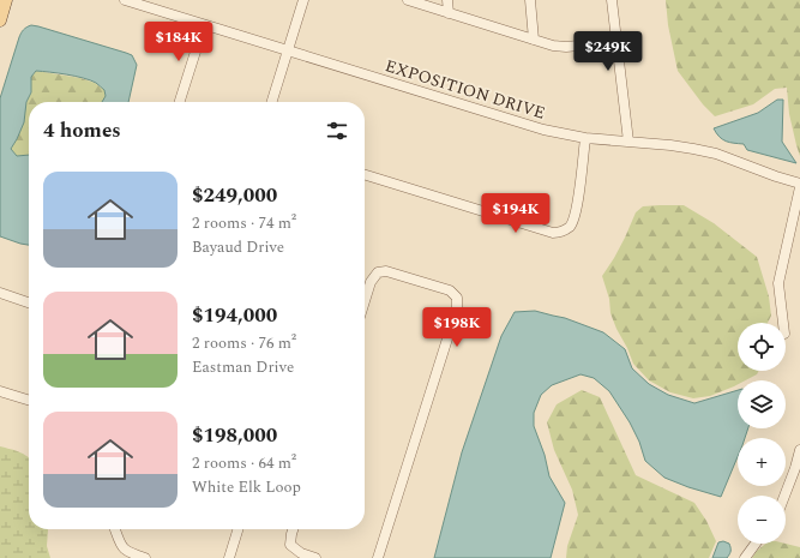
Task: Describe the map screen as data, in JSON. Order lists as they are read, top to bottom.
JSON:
{
  "streets": {
    "street": ["EXPOSITION DRIVE"]
  },
  "page": {
    "price": [
      "$184K",
      "$249K",
      "$194K",
      "$198K"
    ],
    "heading": "4 homes",
    "list": [
      {
        "name": "$249,000",
        "note": "2 rooms · 74 m² · Bayaud Drive"
      },
      {
        "name": "$194,000",
        "note": "2 rooms · 76 m² · Eastman Drive"
      },
      {
        "name": "$198,000",
        "note": "2 rooms · 64 m² · White Elk Loop"
      }
    ],
    "map_buttons": ["+", "−"]
  }
}
